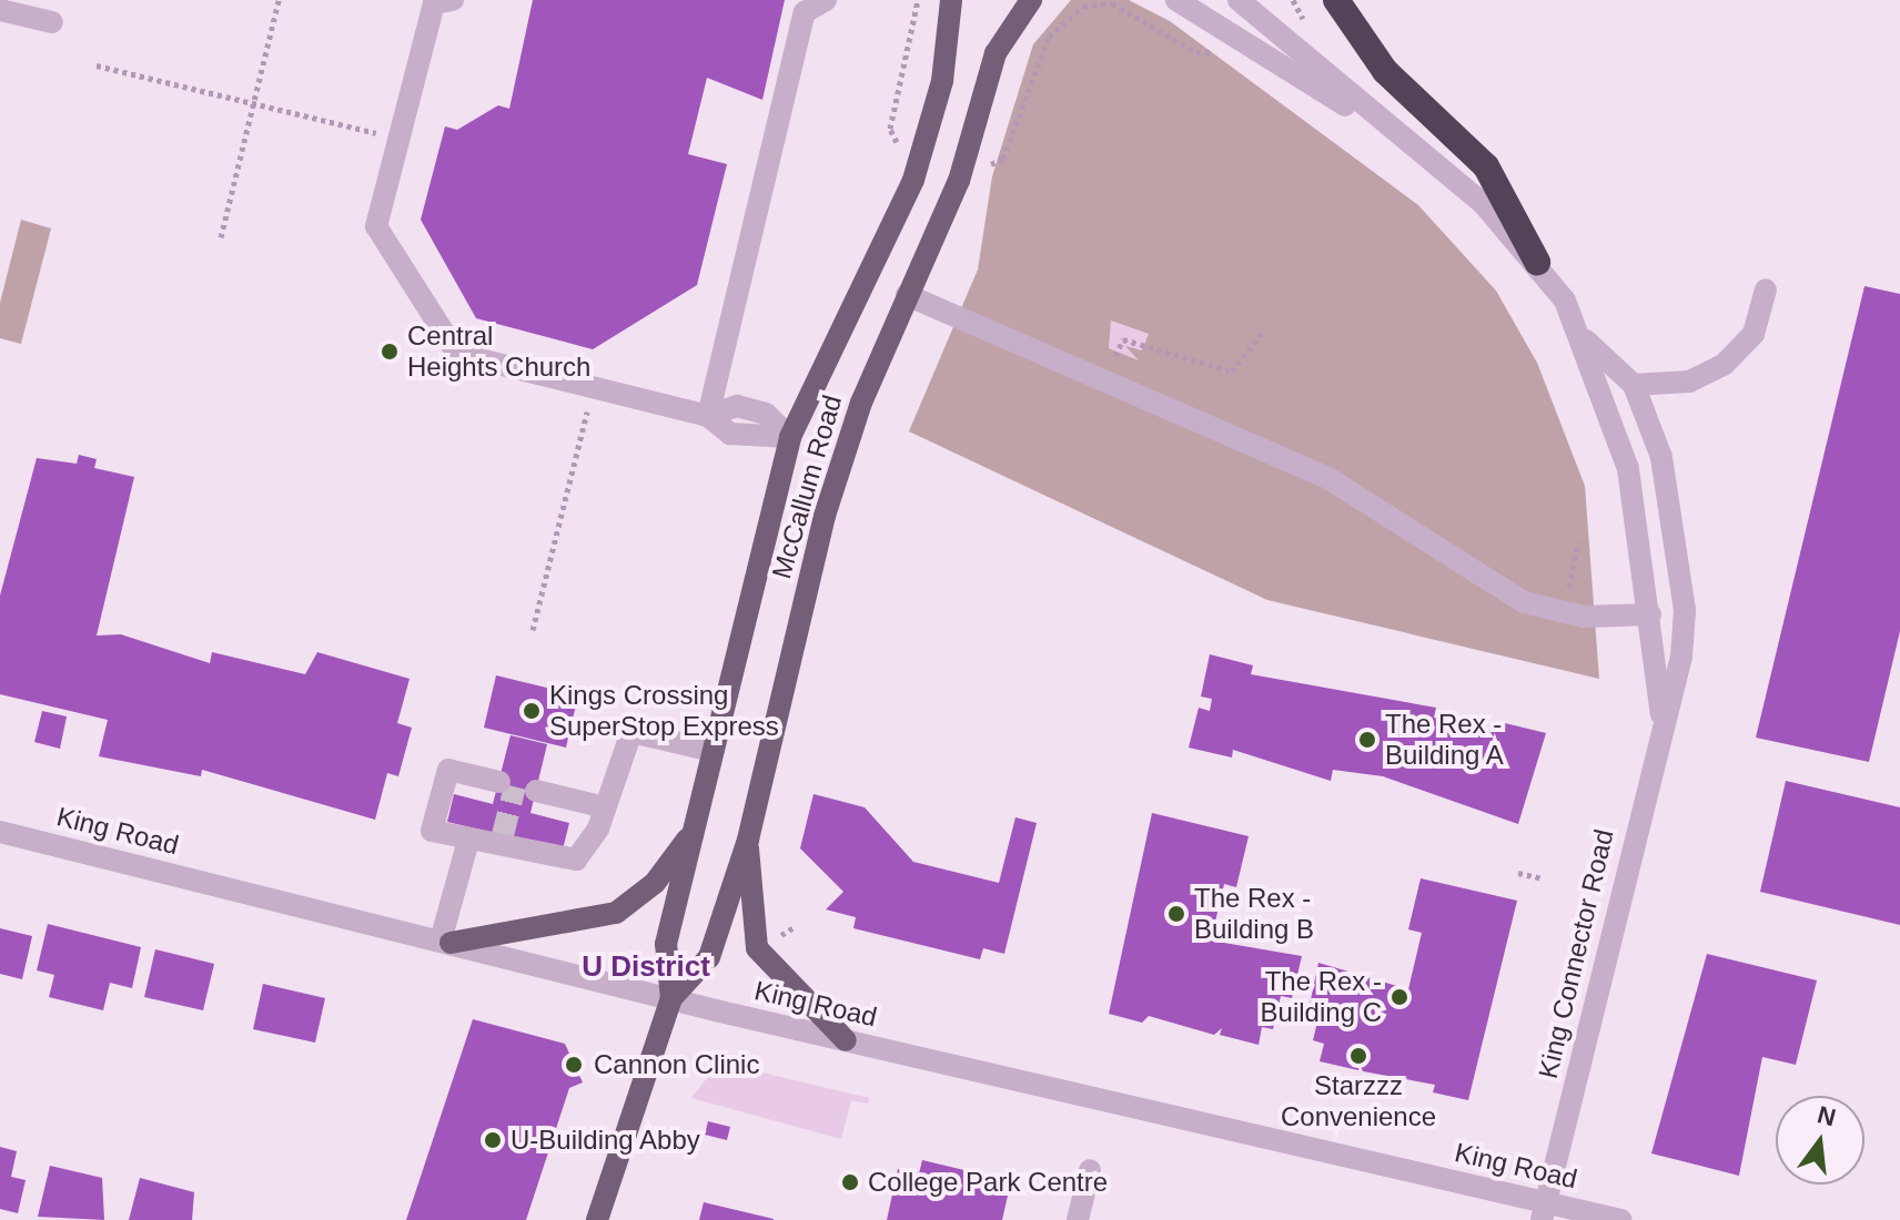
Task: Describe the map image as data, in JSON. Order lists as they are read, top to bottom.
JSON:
{
  "streets": {
    "main road": ["McCallum Road"],
    "street": ["King Road", "King Connector Road"]
  },
  "crossings": [
    ["McCallum Road", "King Road"],
    ["King Road", "King Connector Road"]
  ],
  "districts": ["U District"],
  "places": [
    "Central Heights Church",
    "Kings Crossing SuperStop Express",
    "The Rex - Building A",
    "The Rex - Building B",
    "The Rex - Building C",
    "Starzzz Convenience",
    "Cannon Clinic",
    "U-Building Abby",
    "College Park Centre"
  ],
  "north": "top"
}
